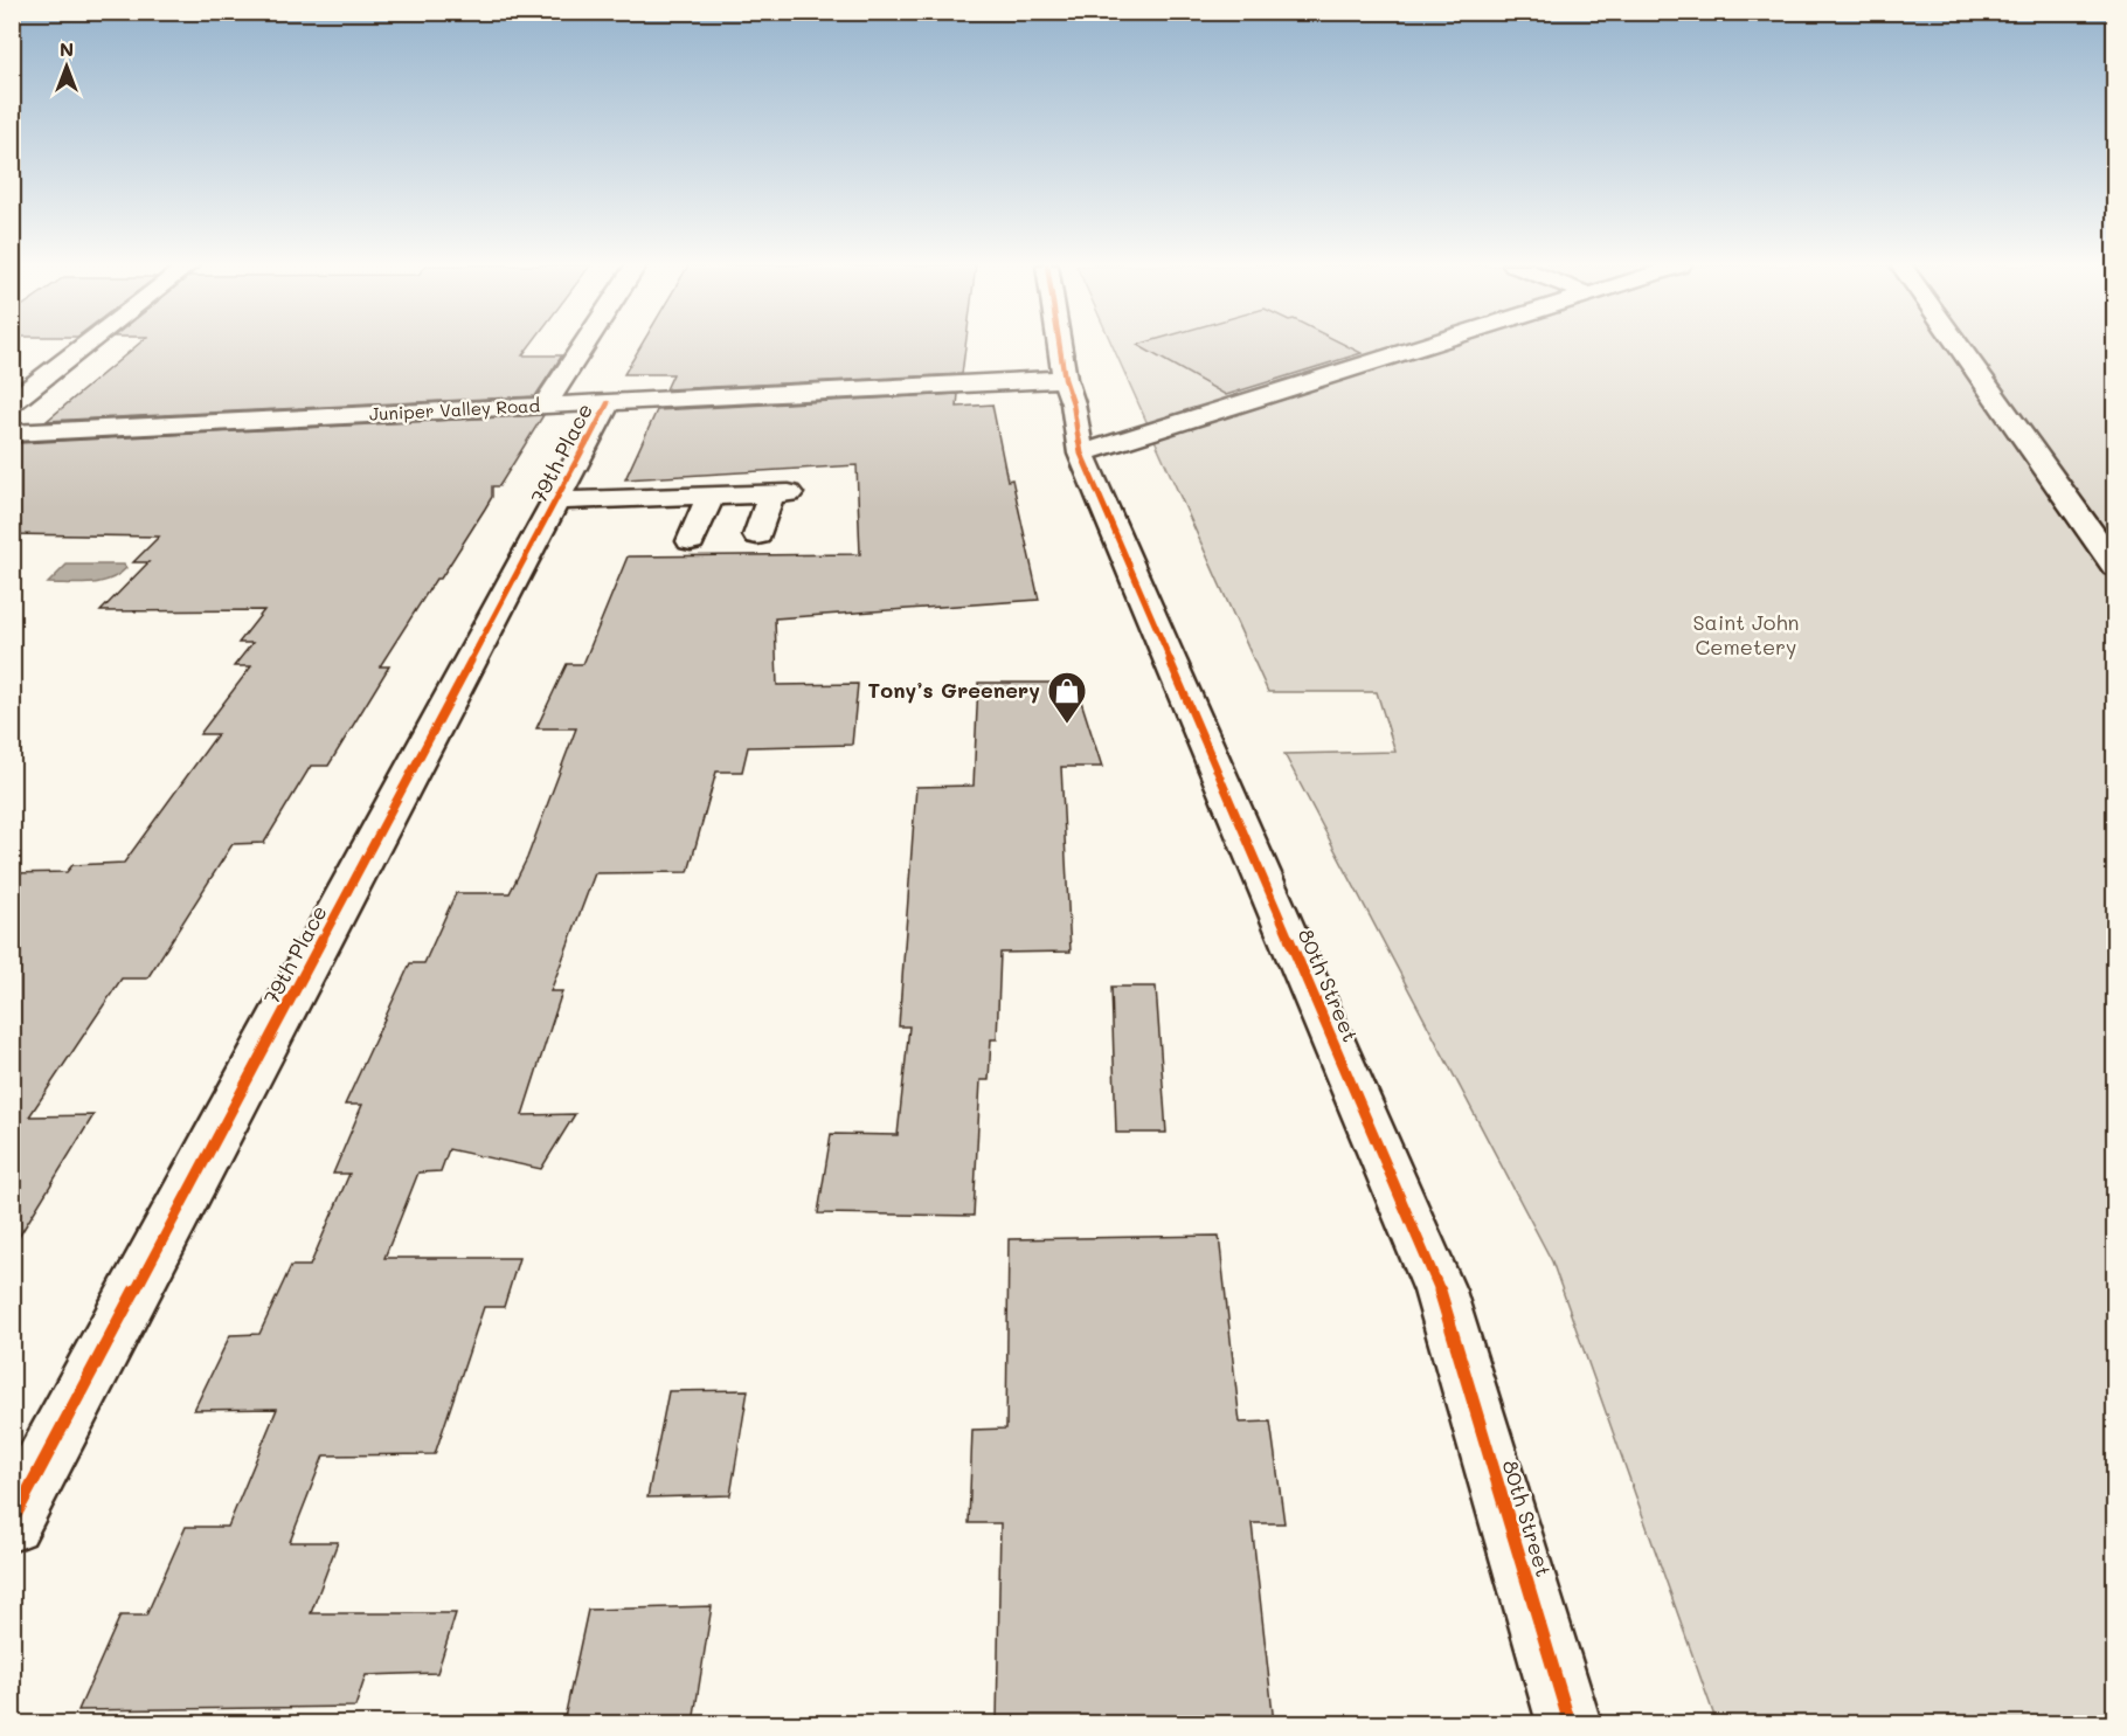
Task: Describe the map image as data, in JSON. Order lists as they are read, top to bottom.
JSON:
{
  "streets": {
    "street": ["Juniper Valley Road", "79th Place", "80th Street"]
  },
  "crossings": [
    ["Juniper Valley Road", "79th Place"],
    ["Juniper Valley Road", "80th Street"]
  ],
  "parks": ["Saint John Cemetery"],
  "places": {
    "shop": ["Tony’s Greenery"]
  },
  "north": "top"
}
